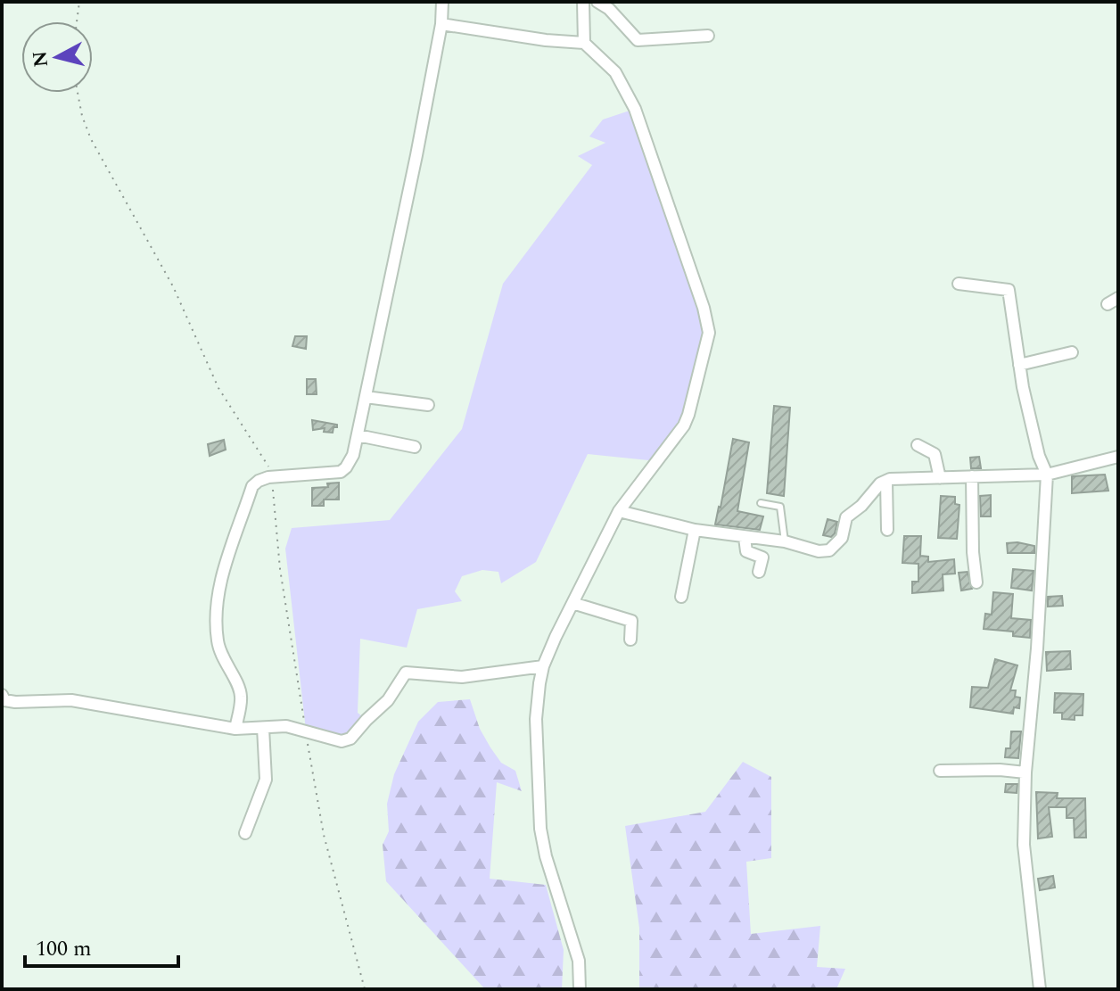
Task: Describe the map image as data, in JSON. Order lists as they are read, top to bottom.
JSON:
{
  "scale_bar": "100 m",
  "north": "left"
}
